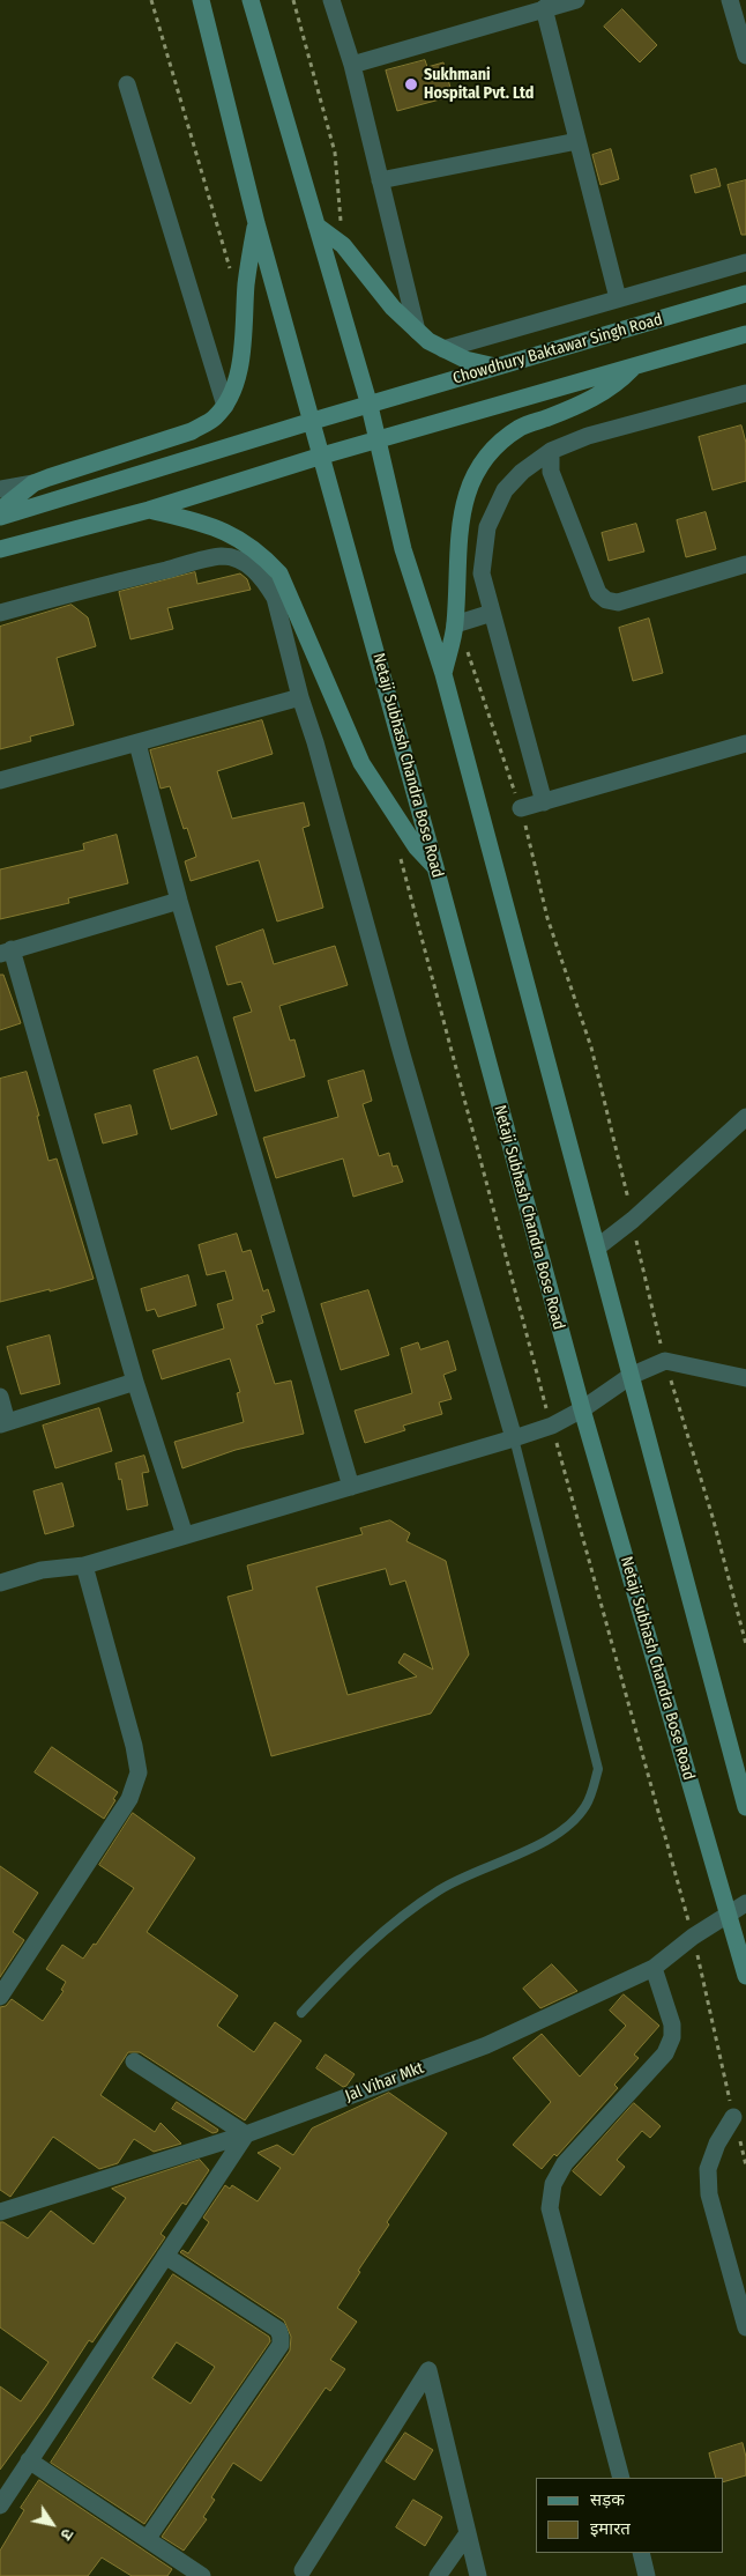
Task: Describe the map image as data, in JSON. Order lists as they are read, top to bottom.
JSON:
{
  "streets": {
    "main road": ["Chowdhury Baktawar Singh Road", "Netaji Subhash Chandra Bose Road"],
    "street": ["Jal Vihar Mkt"]
  },
  "crossings": [
    ["Chowdhury Baktawar Singh Road", "Netaji Subhash Chandra Bose Road"],
    ["Netaji Subhash Chandra Bose Road", "Jal Vihar Mkt"]
  ],
  "places": ["Sukhmani Hospital Pvt. Ltd"],
  "legend": ["सड़क", "इमारत"],
  "north": "bottom right"
}
